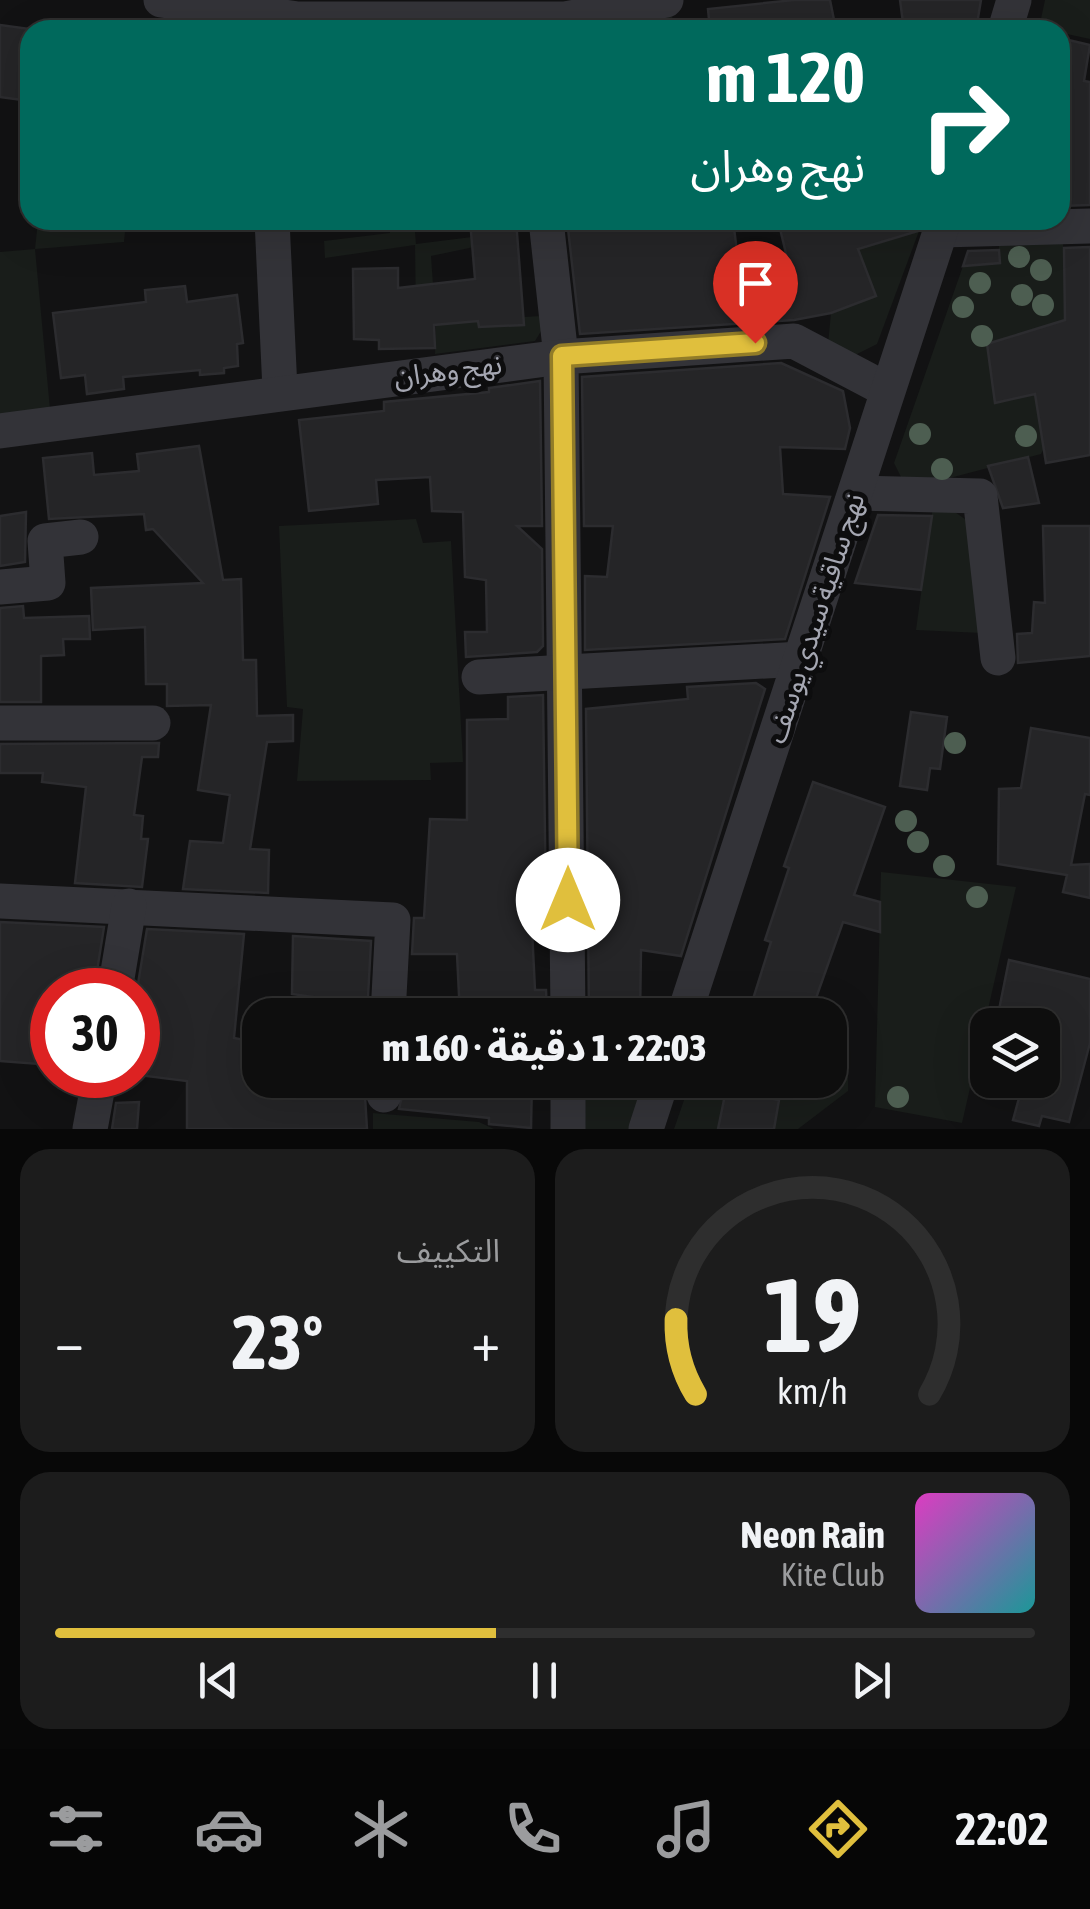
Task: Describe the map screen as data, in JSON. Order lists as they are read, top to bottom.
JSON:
{
  "streets": {
    "street": ["نهج وهران", "نهج ساقية سيدي يوسف"]
  },
  "crossings": [
    ["نهج وهران", "نهج ساقية سيدي يوسف"]
  ],
  "page": {
    "turn": ["120 m", "نهج وهران"],
    "limit": "30",
    "trip": "22:03 · 1 دقيقة · 160 m",
    "tile": "التكييف",
    "heat": ["−", "23°", "+"],
    "song": ["Neon Rain", "Kite Club"],
    "tabs": "22:02",
    "gauge": ["19", "km/h"]
  }
}
